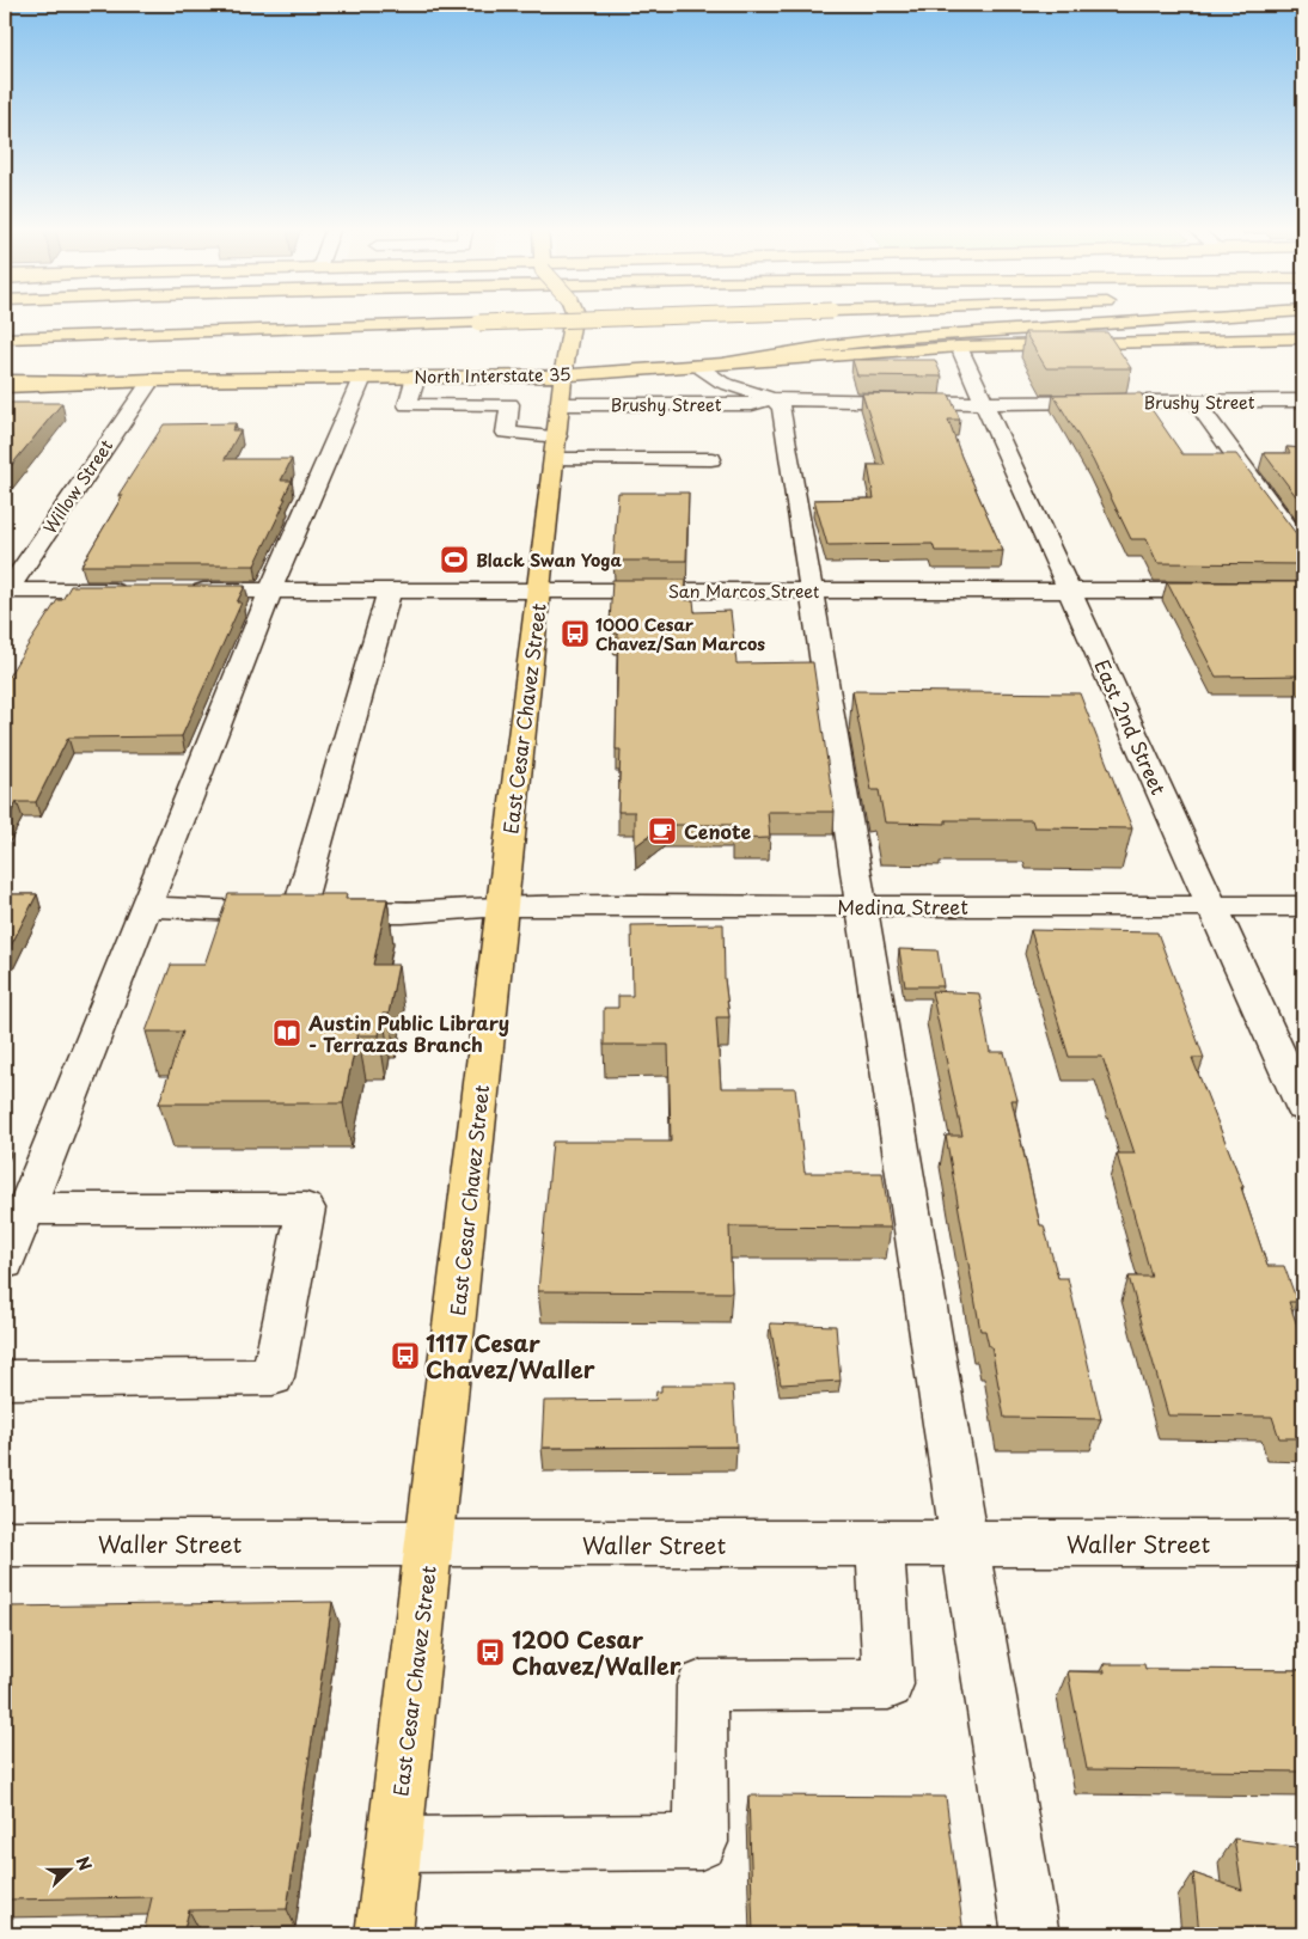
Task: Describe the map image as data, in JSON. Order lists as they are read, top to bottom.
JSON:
{
  "streets": {
    "main road": ["North Interstate 35", "East Cesar Chavez Street"],
    "street": [
      "Brushy Street",
      "Willow Street",
      "San Marcos Street",
      "East 2nd Street",
      "Medina Street",
      "Waller Street"
    ]
  },
  "crossings": [
    ["North Interstate 35", "Brushy Street"],
    ["North Interstate 35", "Willow Street"],
    ["North Interstate 35", "East Cesar Chavez Street"],
    ["North Interstate 35", "East 2nd Street"],
    ["Brushy Street", "East Cesar Chavez Street"],
    ["Brushy Street", "East 2nd Street"],
    ["San Marcos Street", "East Cesar Chavez Street"],
    ["San Marcos Street", "East 2nd Street"],
    ["East Cesar Chavez Street", "Medina Street"],
    ["East Cesar Chavez Street", "Waller Street"],
    ["East 2nd Street", "Medina Street"]
  ],
  "places": {
    "sports": ["Black Swan Yoga"],
    "bus stop": ["1000 Cesar Chavez/San Marcos", "1117 Cesar Chavez/Waller", "1200 Cesar Chavez/Waller"],
    "cafe": ["Cenote"],
    "library": ["Austin Public Library - Terrazas Branch"]
  },
  "north": "right"
}
